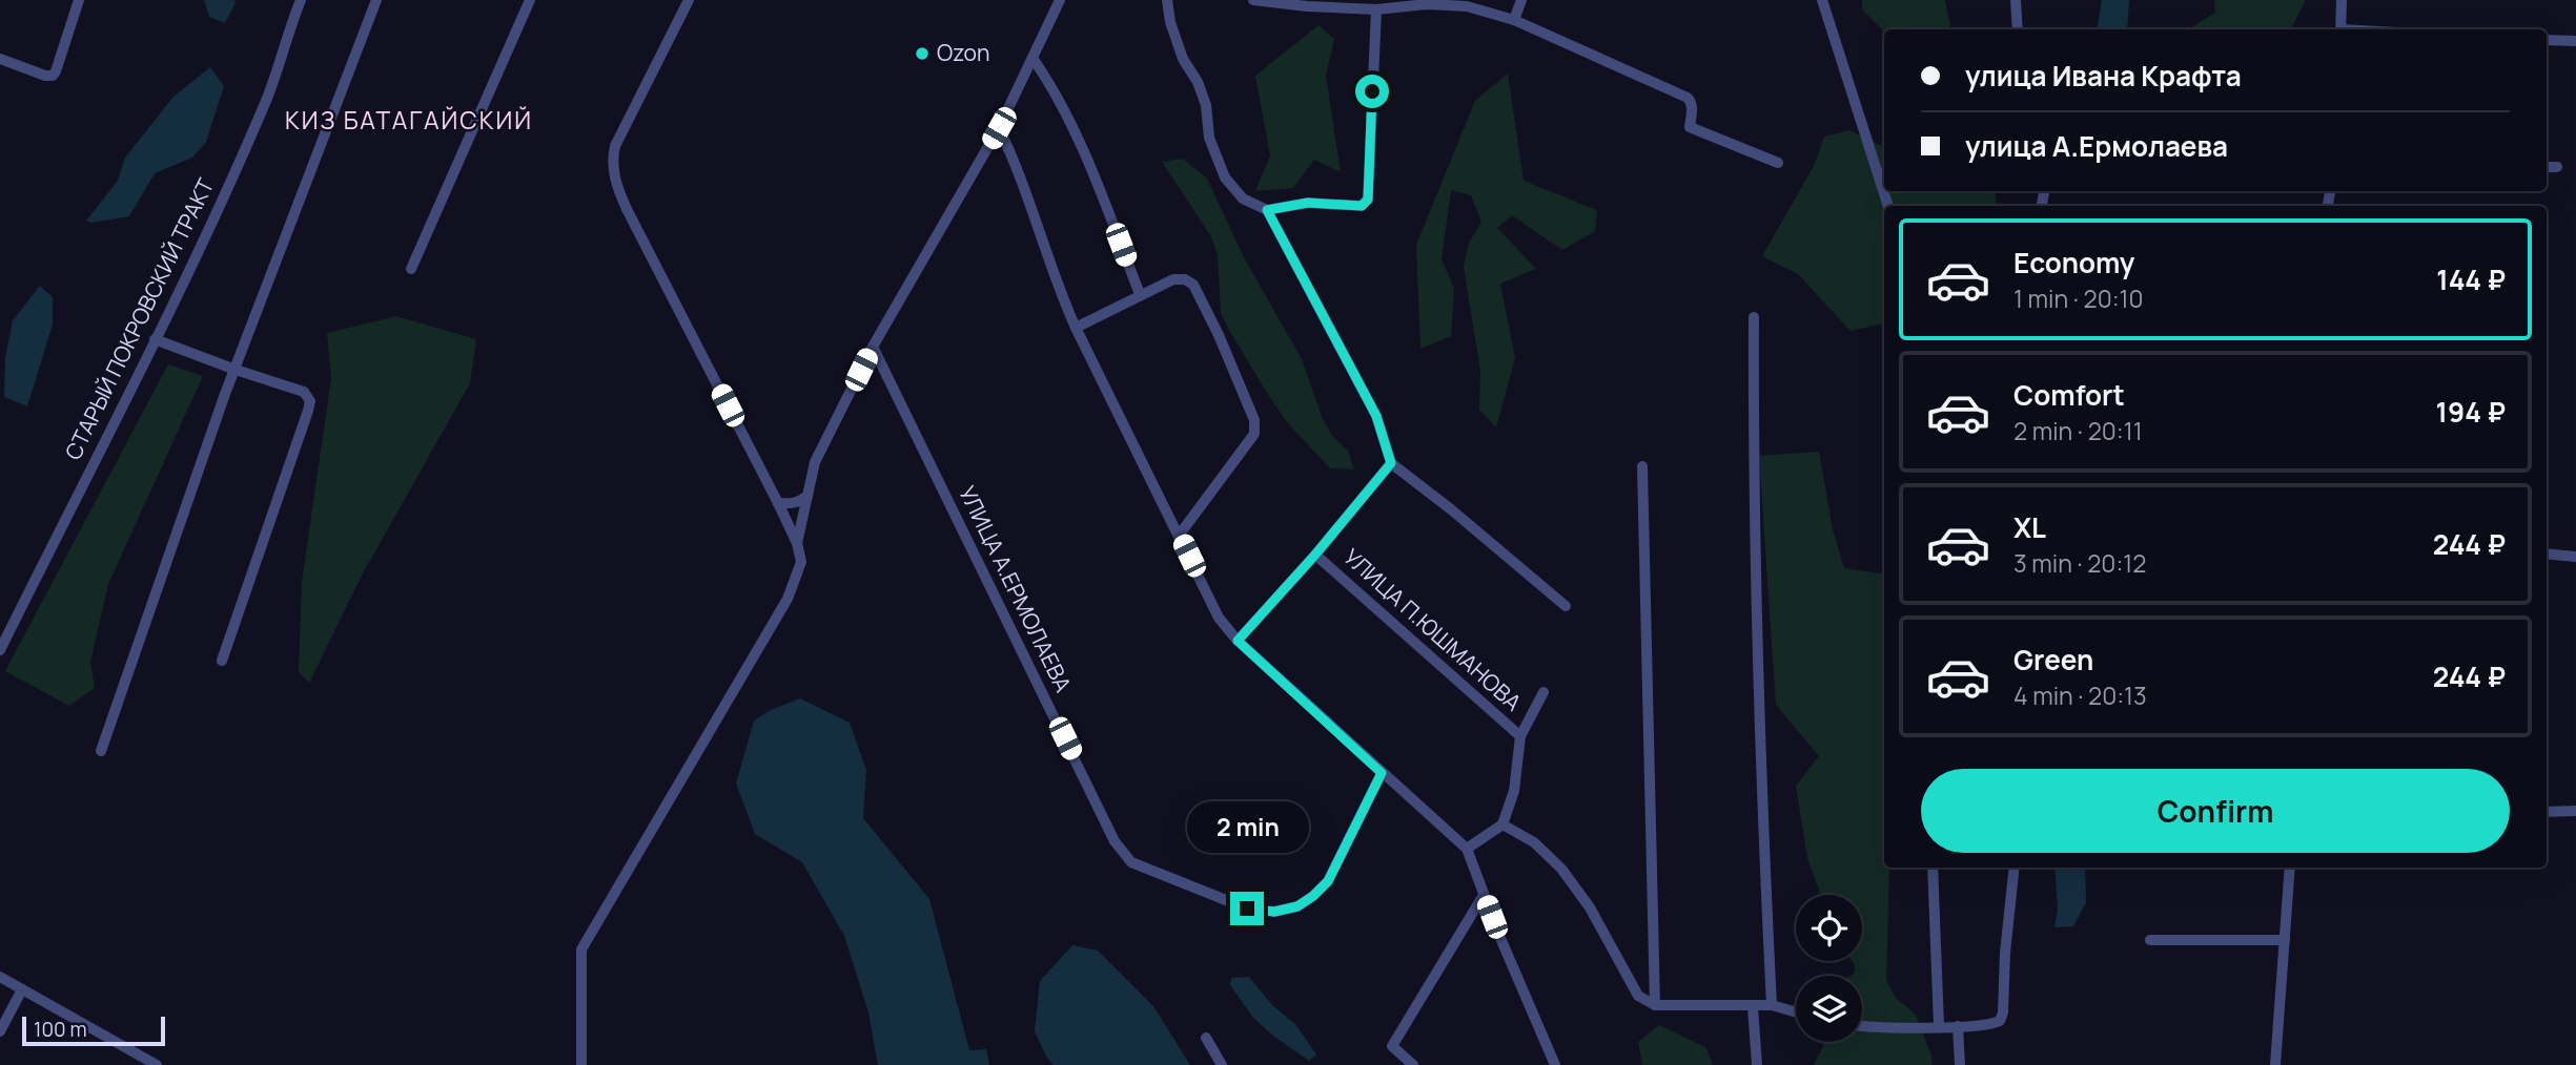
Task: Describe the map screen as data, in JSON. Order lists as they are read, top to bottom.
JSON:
{
  "streets": {
    "street": ["СТАРЫЙ ПОКРОВСКИЙ ТРАКТ", "УЛИЦА А.ЕРМОЛАЕВА", "УЛИЦА П.ЮШМАНОВА"]
  },
  "districts": ["КИЗ БАТАГАЙСКИЙ"],
  "places": ["Ozon"],
  "scale_bar": "100 m",
  "page": {
    "banner": ["улица Ивана Крафта", "улица А.Ермолаева"],
    "list": [
      {
        "name": "Economy",
        "note": "1 min · 20:10",
        "value": "144 ₽"
      },
      {
        "name": "Comfort",
        "note": "2 min · 20:11",
        "value": "194 ₽"
      },
      {
        "name": "XL",
        "note": "3 min · 20:12",
        "value": "244 ₽"
      },
      {
        "name": "Green",
        "note": "4 min · 20:13",
        "value": "244 ₽"
      }
    ],
    "buttons": "Confirm",
    "bubble": "2 min",
    "scale": "100 m"
  }
}
